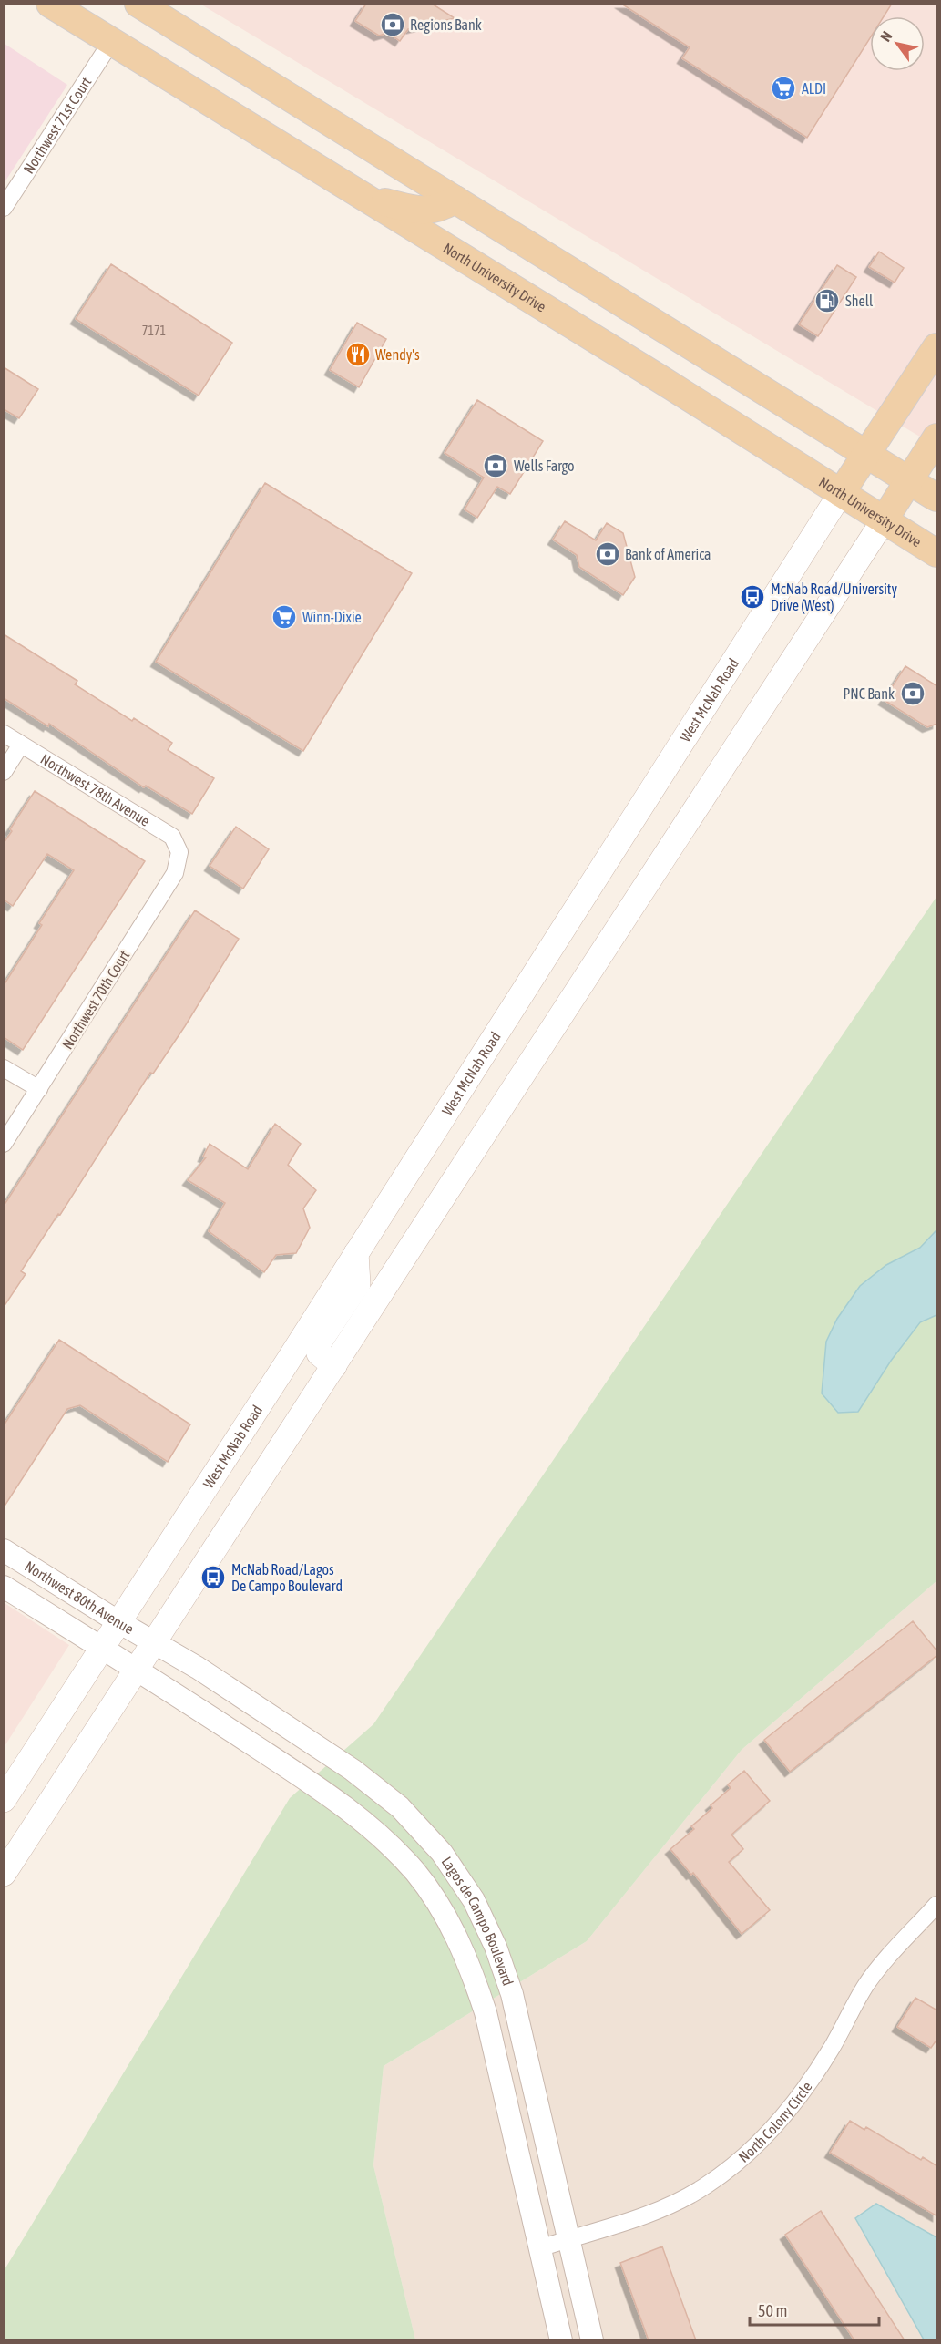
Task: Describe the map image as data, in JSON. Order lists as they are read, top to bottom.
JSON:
{
  "streets": {
    "main road": ["North University Drive", "West McNab Road"],
    "street": [
      "Northwest 71st Court",
      "Northwest 78th Avenue",
      "Northwest 70th Court",
      "Northwest 80th Avenue",
      "Lagos de Campo Boulevard",
      "North Colony Circle"
    ]
  },
  "crossings": [
    ["Northwest 71st Court", "North University Drive"],
    ["North University Drive", "West McNab Road"],
    ["West McNab Road", "Northwest 80th Avenue"],
    ["Northwest 78th Avenue", "Northwest 70th Court"],
    ["Northwest 80th Avenue", "Lagos de Campo Boulevard"],
    ["Lagos de Campo Boulevard", "North Colony Circle"]
  ],
  "places": {
    "bank": [
      "Regions Bank",
      "Wells Fargo",
      "Bank of America",
      "PNC Bank"
    ],
    "supermarket": ["ALDI", "Winn-Dixie"],
    "fuel station": ["Shell"],
    "restaurant": ["Wendy's"],
    "bus stop": ["McNab Road/University Drive (West)", "McNab Road/Lagos De Campo Boulevard"]
  },
  "house_numbers": ["7171"],
  "scale_bar": "50 m",
  "north": "top left"
}
